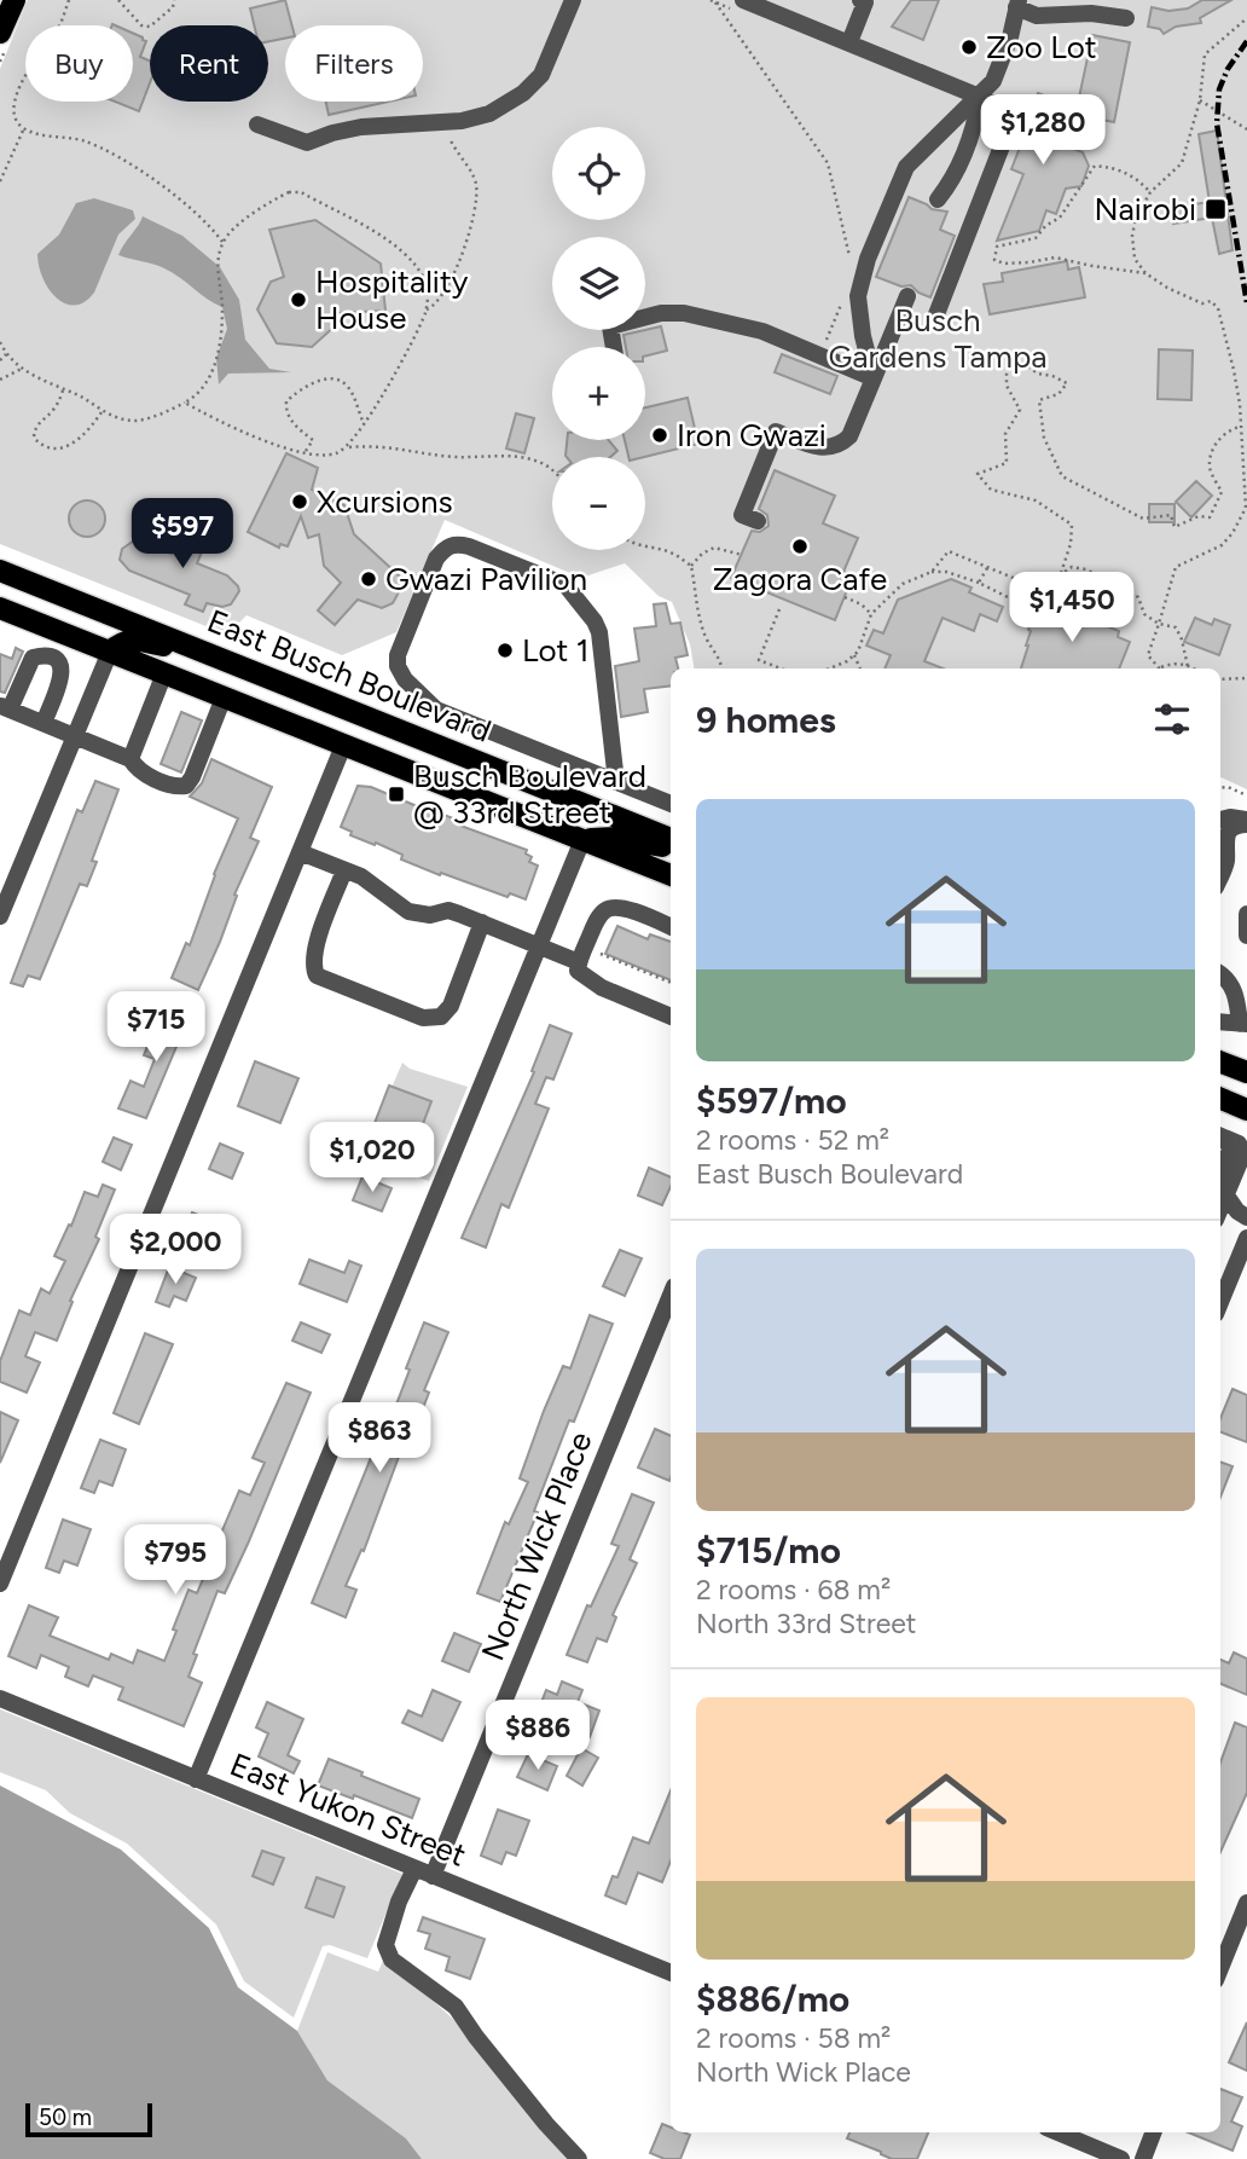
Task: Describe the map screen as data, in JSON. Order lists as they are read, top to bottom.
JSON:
{
  "streets": {
    "main road": ["East Busch Boulevard"],
    "street": ["North Wick Place", "East Yukon Street"]
  },
  "crossings": [
    ["North Wick Place", "East Yukon Street"]
  ],
  "parks": ["Busch Gardens Tampa"],
  "places": {
    "other": [
      "Zoo Lot",
      "Hospitality House",
      "Iron Gwazi",
      "Xcursions",
      "Zagora Cafe",
      "Gwazi Pavilion",
      "Lot 1"
    ],
    "transit": ["Nairobi", "Busch Boulevard @ 33rd Street"]
  },
  "scale_bar": "50 m",
  "page": {
    "chip": ["Buy", "Rent", "Filters"],
    "price": [
      "$1,280",
      "$597",
      "$1,450",
      "$715",
      "$1,020",
      "$2,000",
      "$863",
      "$795",
      "$886"
    ],
    "map_buttons": ["+", "−"],
    "heading": "9 homes",
    "list": [
      {
        "name": "$597/mo",
        "note": "2 rooms · 52 m² · East Busch Boulevard"
      },
      {
        "name": "$715/mo",
        "note": "2 rooms · 68 m² · North 33rd Street"
      },
      {
        "name": "$886/mo",
        "note": "2 rooms · 58 m² · North Wick Place"
      }
    ],
    "scale": "50 m"
  }
}
